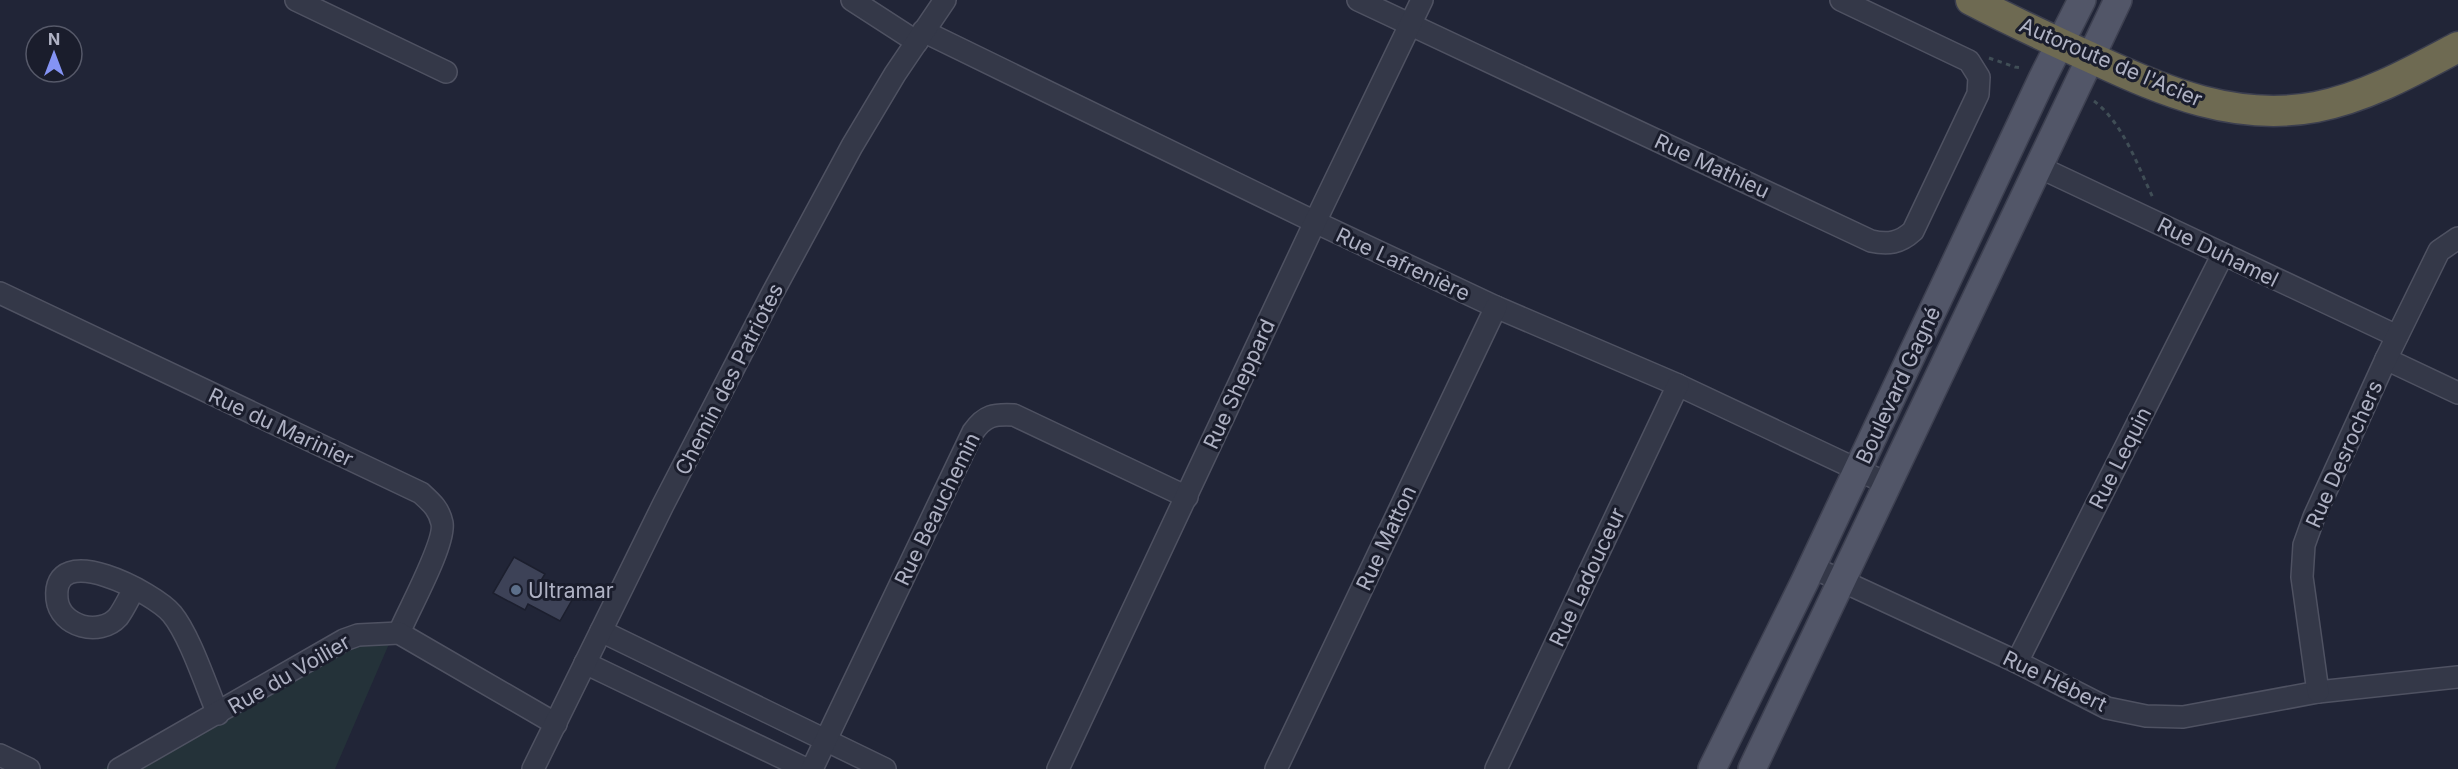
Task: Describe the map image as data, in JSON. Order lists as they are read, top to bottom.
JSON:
{
  "streets": {
    "highway": ["Autoroute de l'Acier"],
    "main road": ["Boulevard Gagné"],
    "street": [
      "Rue Mathieu",
      "Rue Duhamel",
      "Rue Lafrenière",
      "Chemin des Patriotes",
      "Rue Sheppard",
      "Rue du Marinier",
      "Rue Desrochers",
      "Rue Lequin",
      "Rue Beauchemin",
      "Rue Matton",
      "Rue Ladouceur",
      "Rue du Voilier",
      "Rue Hébert"
    ]
  },
  "crossings": [
    ["Autoroute de l'Acier", "Boulevard Gagné"],
    ["Rue Mathieu", "Rue Sheppard"],
    ["Rue Duhamel", "Boulevard Gagné"],
    ["Rue Duhamel", "Rue Desrochers"],
    ["Rue Duhamel", "Rue Lequin"],
    ["Rue Lafrenière", "Chemin des Patriotes"],
    ["Rue Lafrenière", "Rue Sheppard"],
    ["Rue Lafrenière", "Boulevard Gagné"],
    ["Rue Lafrenière", "Rue Matton"],
    ["Rue Lafrenière", "Rue Ladouceur"],
    ["Rue Sheppard", "Rue Beauchemin"],
    ["Boulevard Gagné", "Rue Hébert"],
    ["Rue du Marinier", "Rue du Voilier"],
    ["Rue Desrochers", "Rue Hébert"],
    ["Rue Lequin", "Rue Hébert"]
  ],
  "places": ["Ultramar"],
  "north": "top"
}
